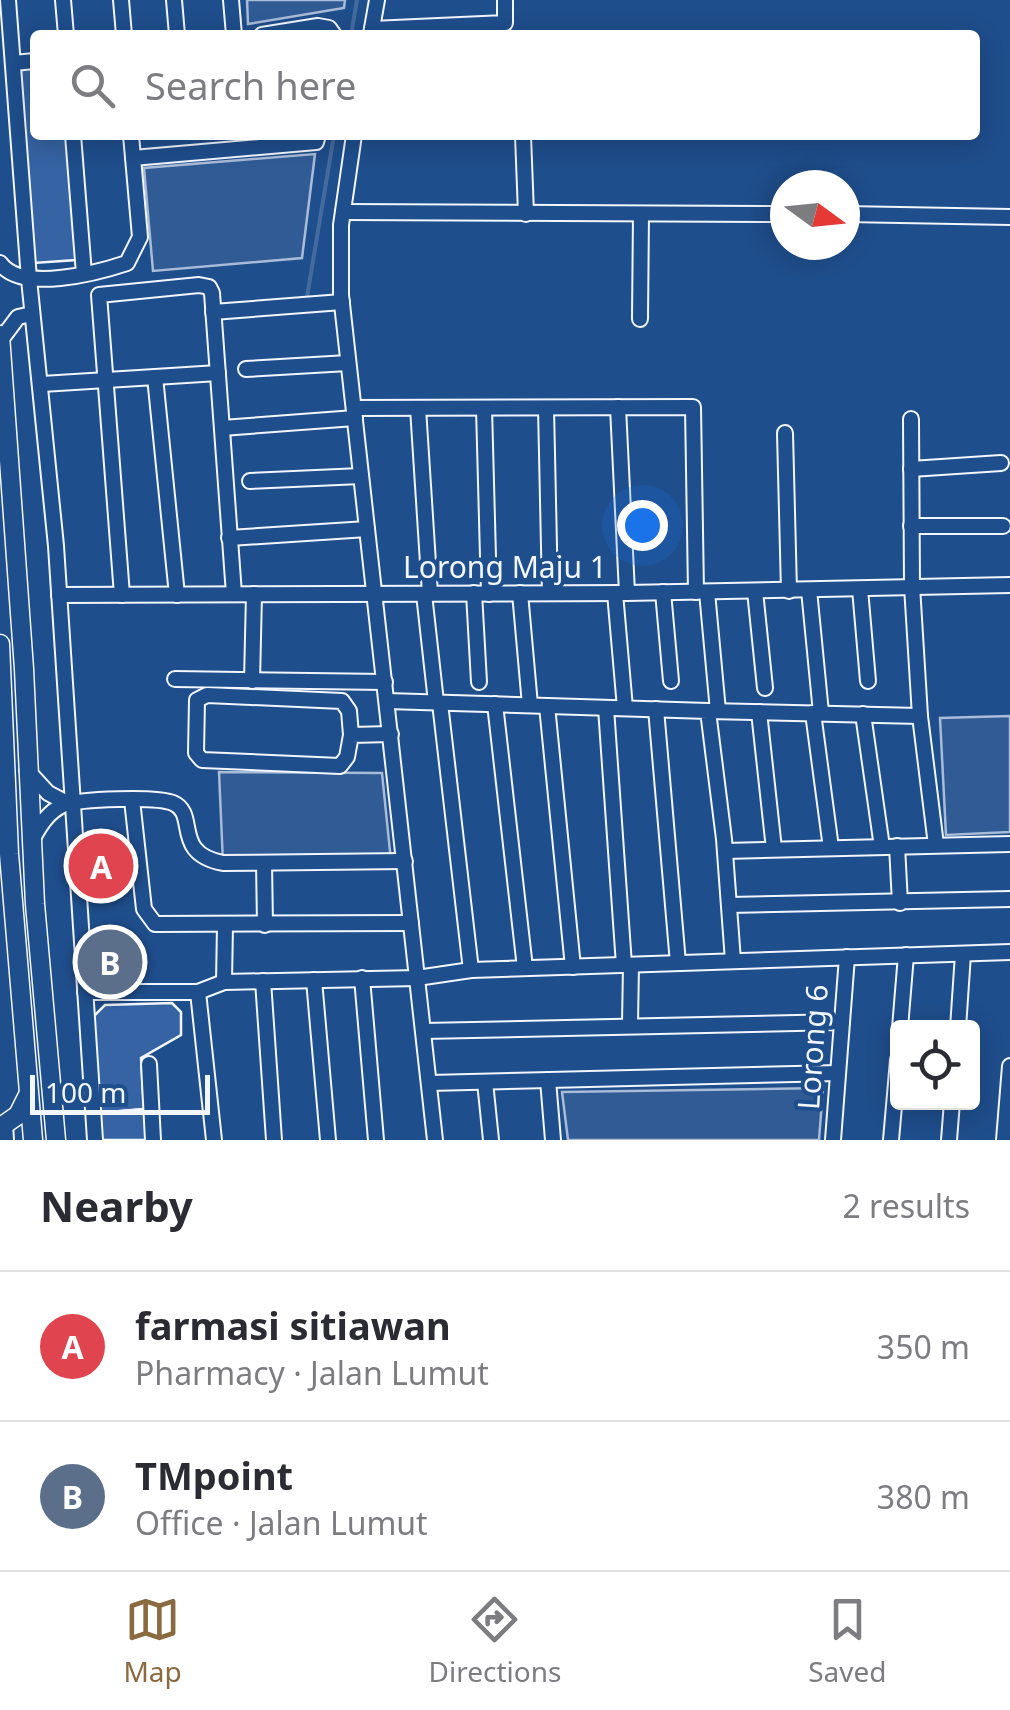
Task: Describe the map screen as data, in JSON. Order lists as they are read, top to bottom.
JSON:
{
  "streets": {
    "street": ["Lorong Maju 1", "Lorong 6"]
  },
  "scale_bar": "100 m",
  "north": "right",
  "page": {
    "search": "Search here",
    "pins": ["A", "B"],
    "scale": "100 m",
    "heading": ["Nearby", "2 results"],
    "list": [
      {
        "mark": "A",
        "name": "farmasi sitiawan",
        "note": "Pharmacy · Jalan Lumut",
        "value": "350 m"
      },
      {
        "mark": "B",
        "name": "TMpoint",
        "note": "Office · Jalan Lumut",
        "value": "380 m"
      }
    ],
    "nav": ["Map", "Directions", "Saved"]
  }
}
